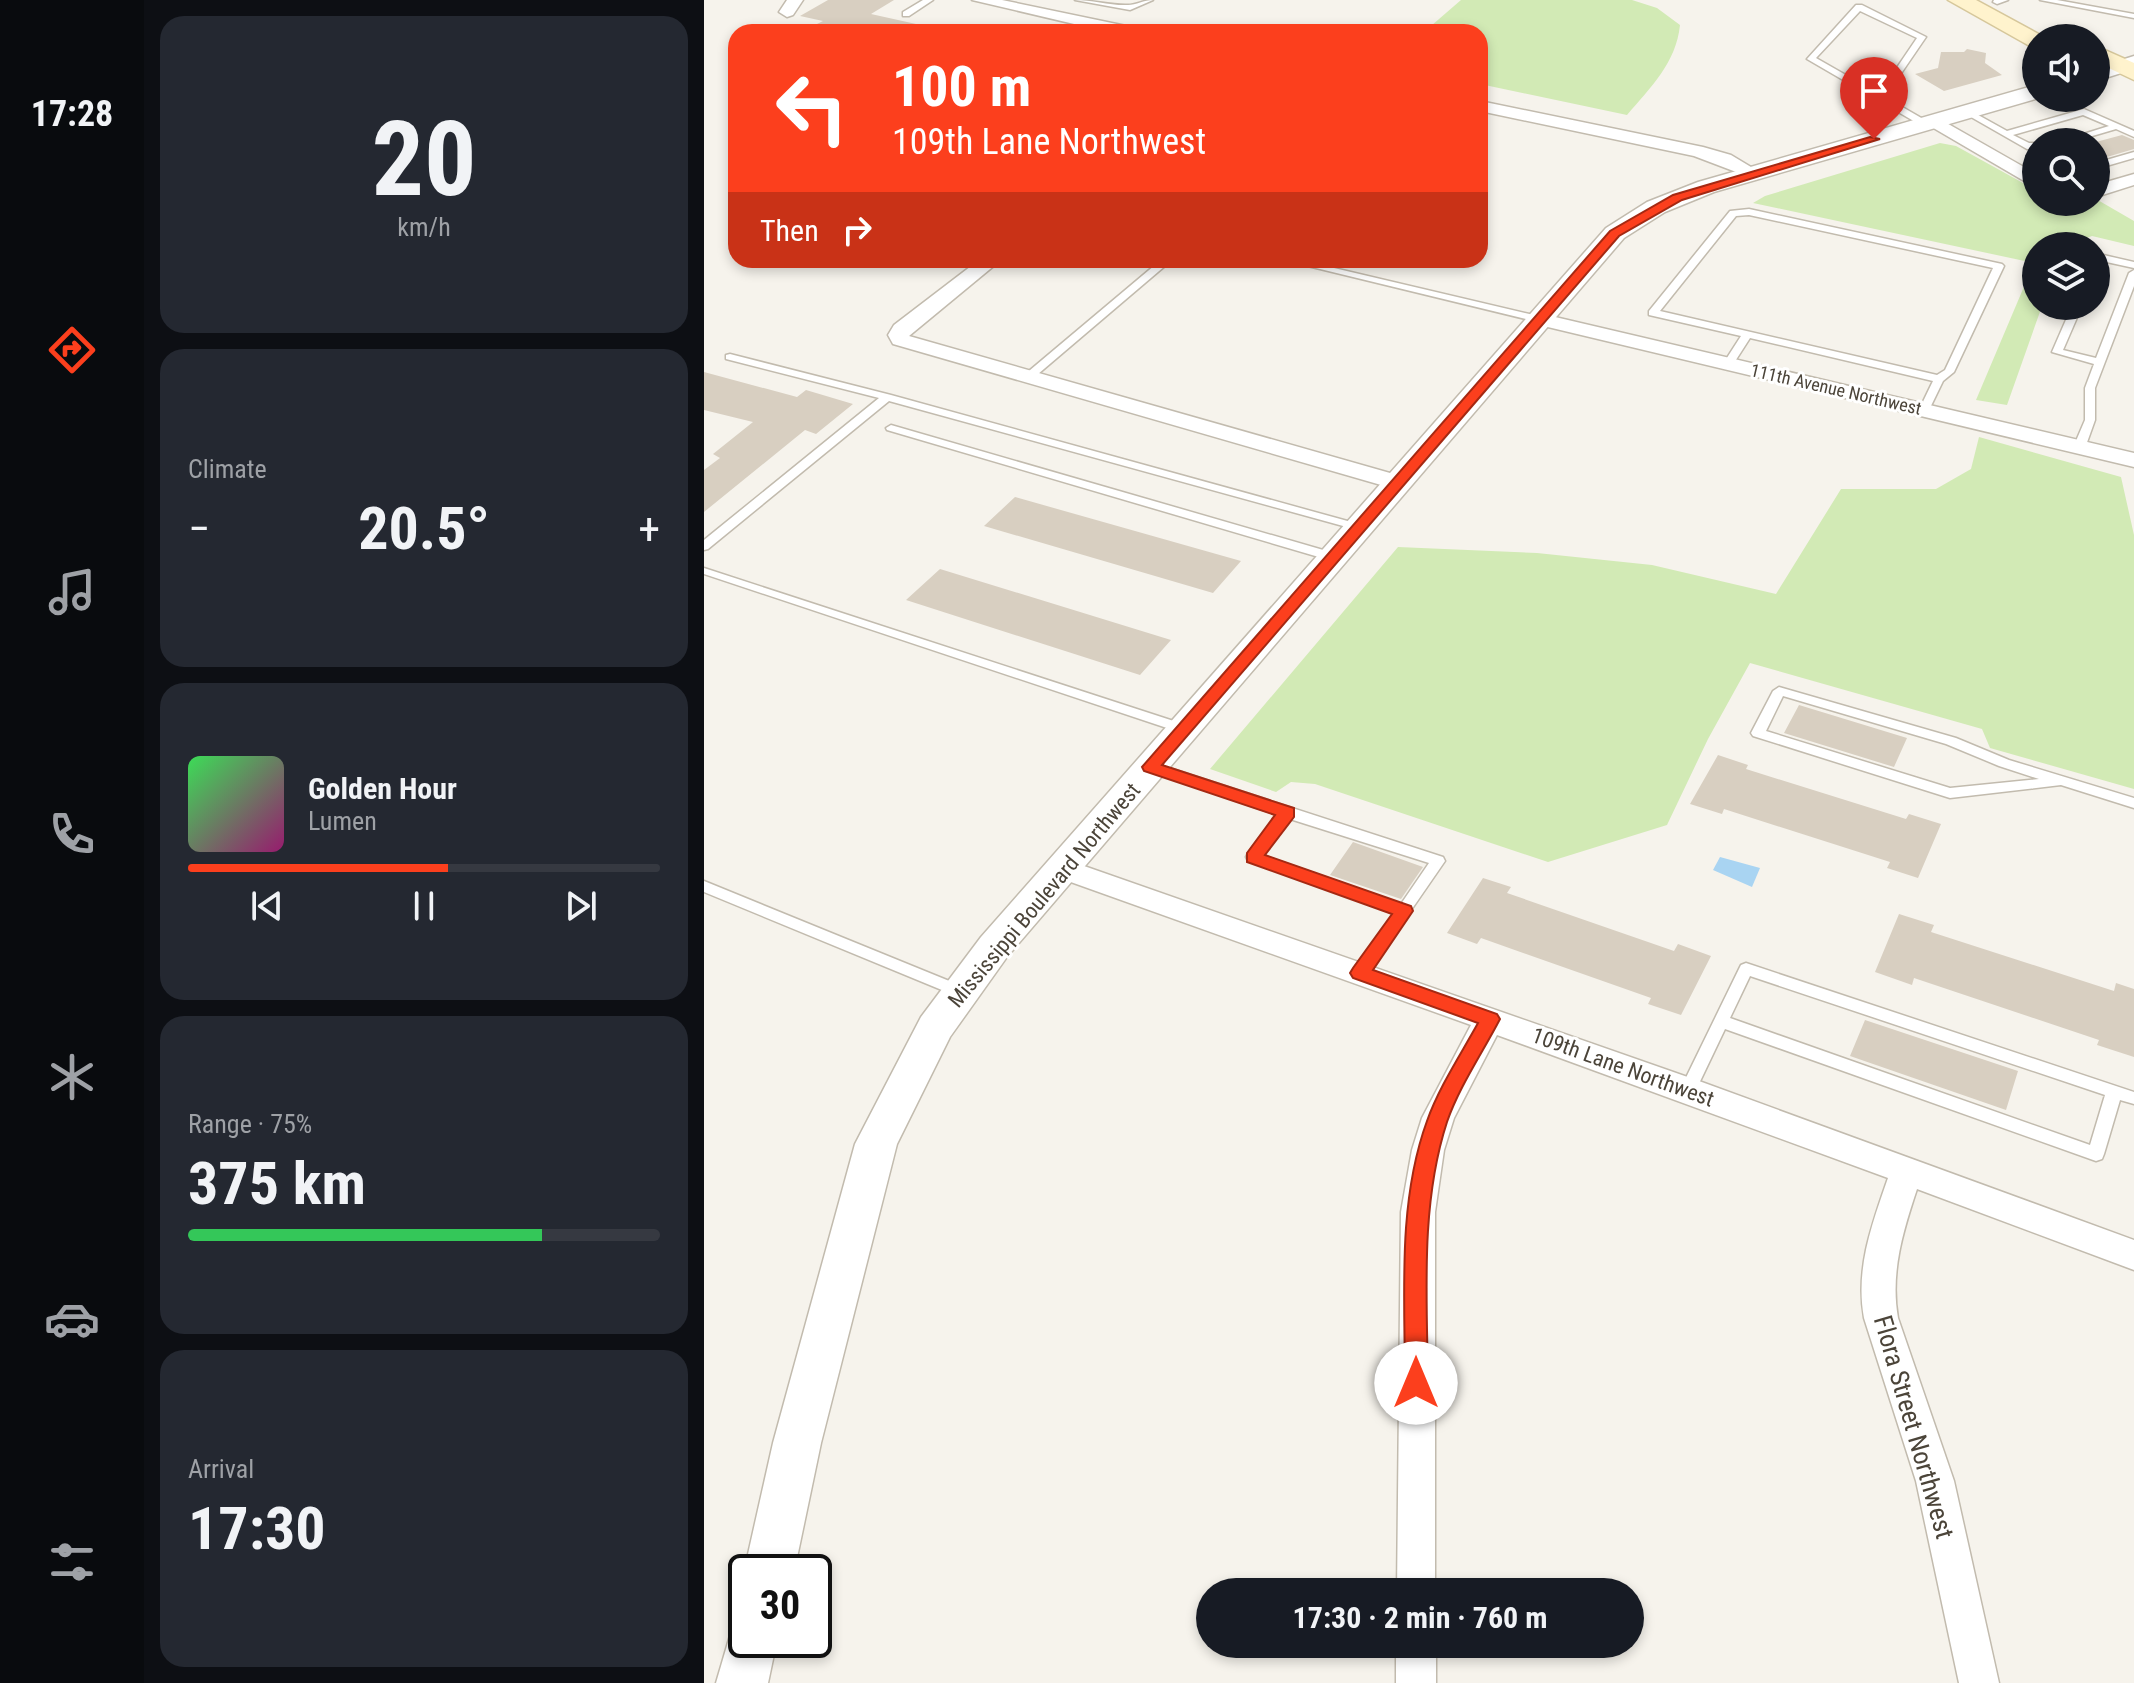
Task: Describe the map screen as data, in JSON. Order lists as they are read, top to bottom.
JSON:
{
  "streets": {
    "street": [
      "111th Avenue Northwest",
      "Mississippi Boulevard Northwest",
      "109th Lane Northwest",
      "Flora Street Northwest"
    ]
  },
  "crossings": [
    ["111th Avenue Northwest", "Mississippi Boulevard Northwest"],
    ["Mississippi Boulevard Northwest", "109th Lane Northwest"],
    ["109th Lane Northwest", "Flora Street Northwest"]
  ],
  "page": {
    "tabs": "17:28",
    "tile": [
      ["20", "km/h"],
      "Climate",
      ["Range · 75%", "375 km"],
      ["Arrival", "17:30"]
    ],
    "turn": ["100 m", "109th Lane Northwest"],
    "then": "Then",
    "heat": ["−", "20.5°", "+"],
    "song": ["Golden Hour", "Lumen"],
    "limit": "30",
    "trip": "17:30 · 2 min · 760 m"
  }
}
